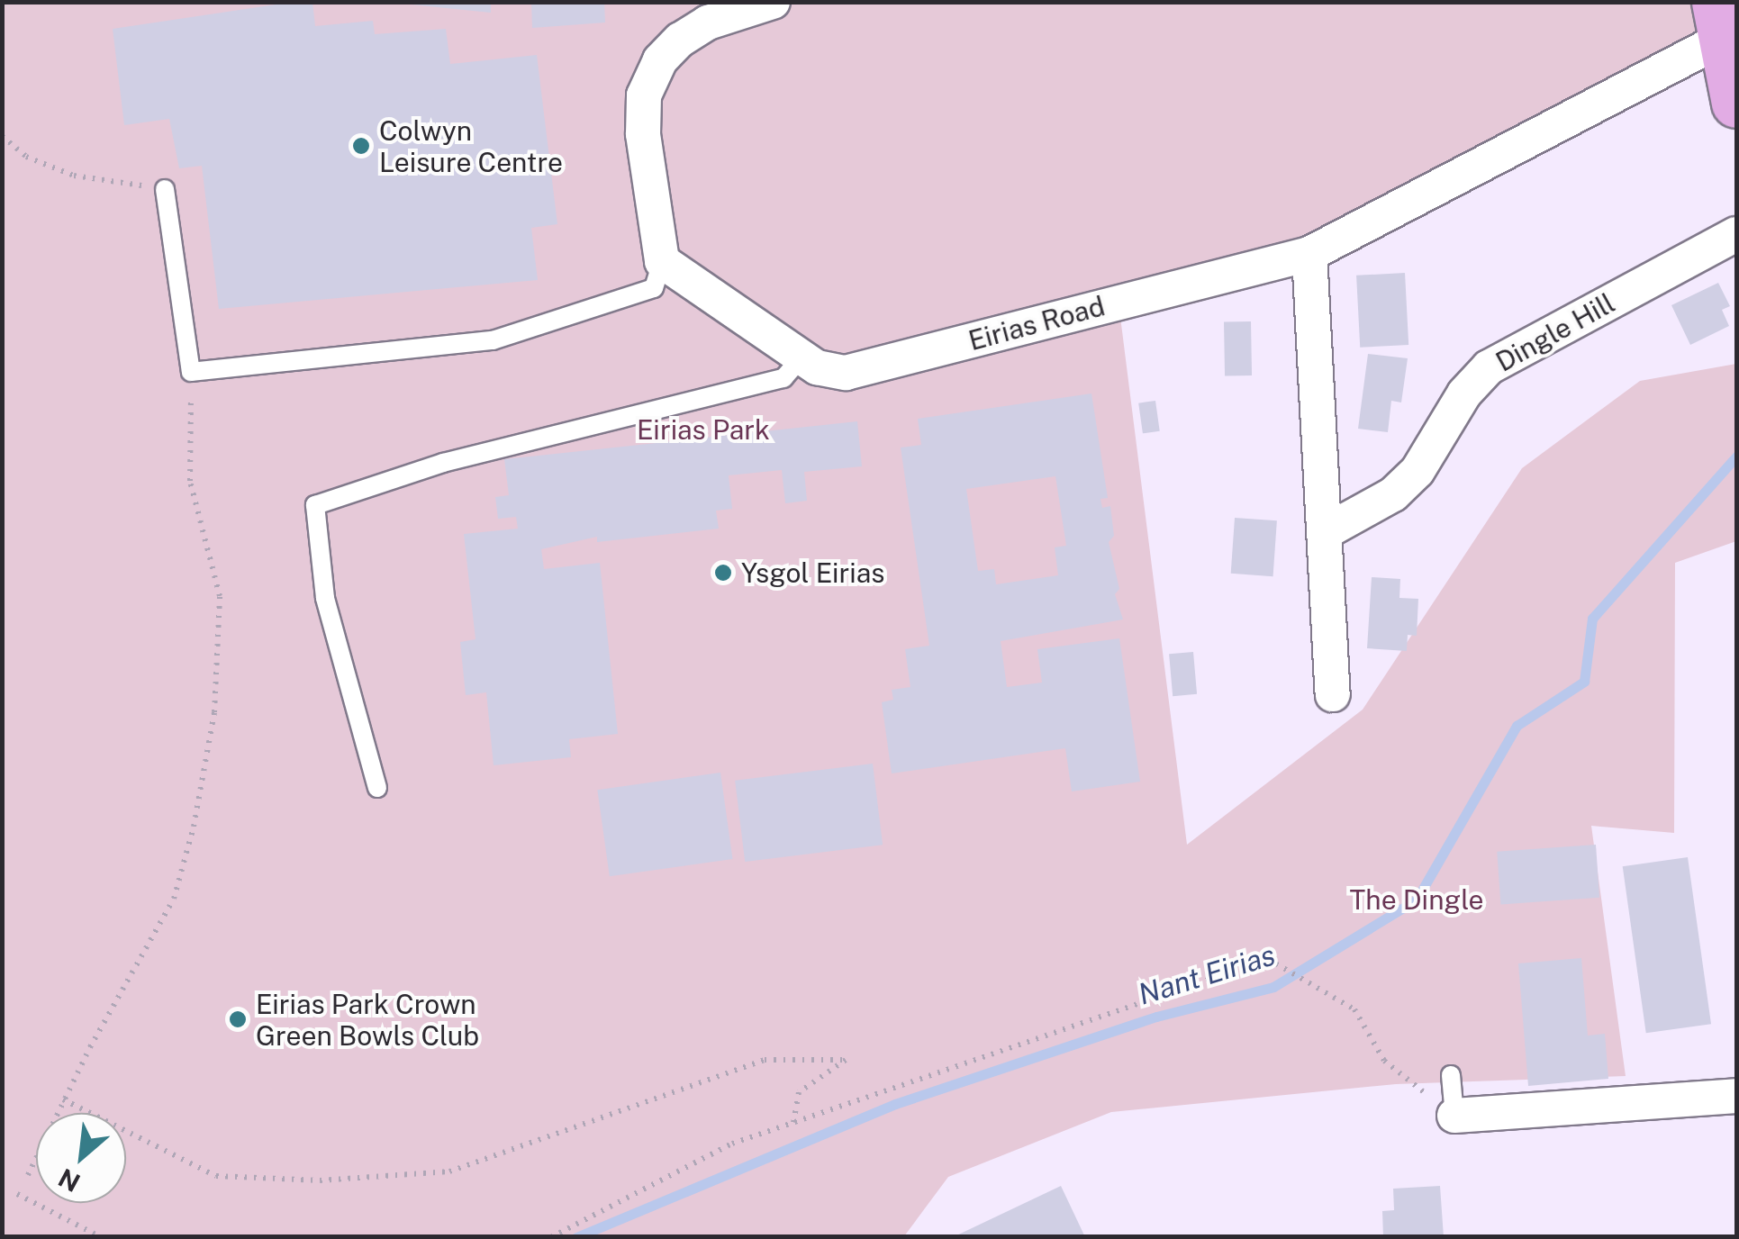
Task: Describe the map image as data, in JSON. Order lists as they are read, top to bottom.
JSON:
{
  "streets": {
    "street": ["Eirias Road", "Dingle Hill"]
  },
  "water": ["Nant Eirias"],
  "parks": ["Eirias Park", "The Dingle"],
  "places": ["Colwyn Leisure Centre", "Ysgol Eirias", "Eirias Park Crown Green Bowls Club"],
  "north": "bottom left"
}
